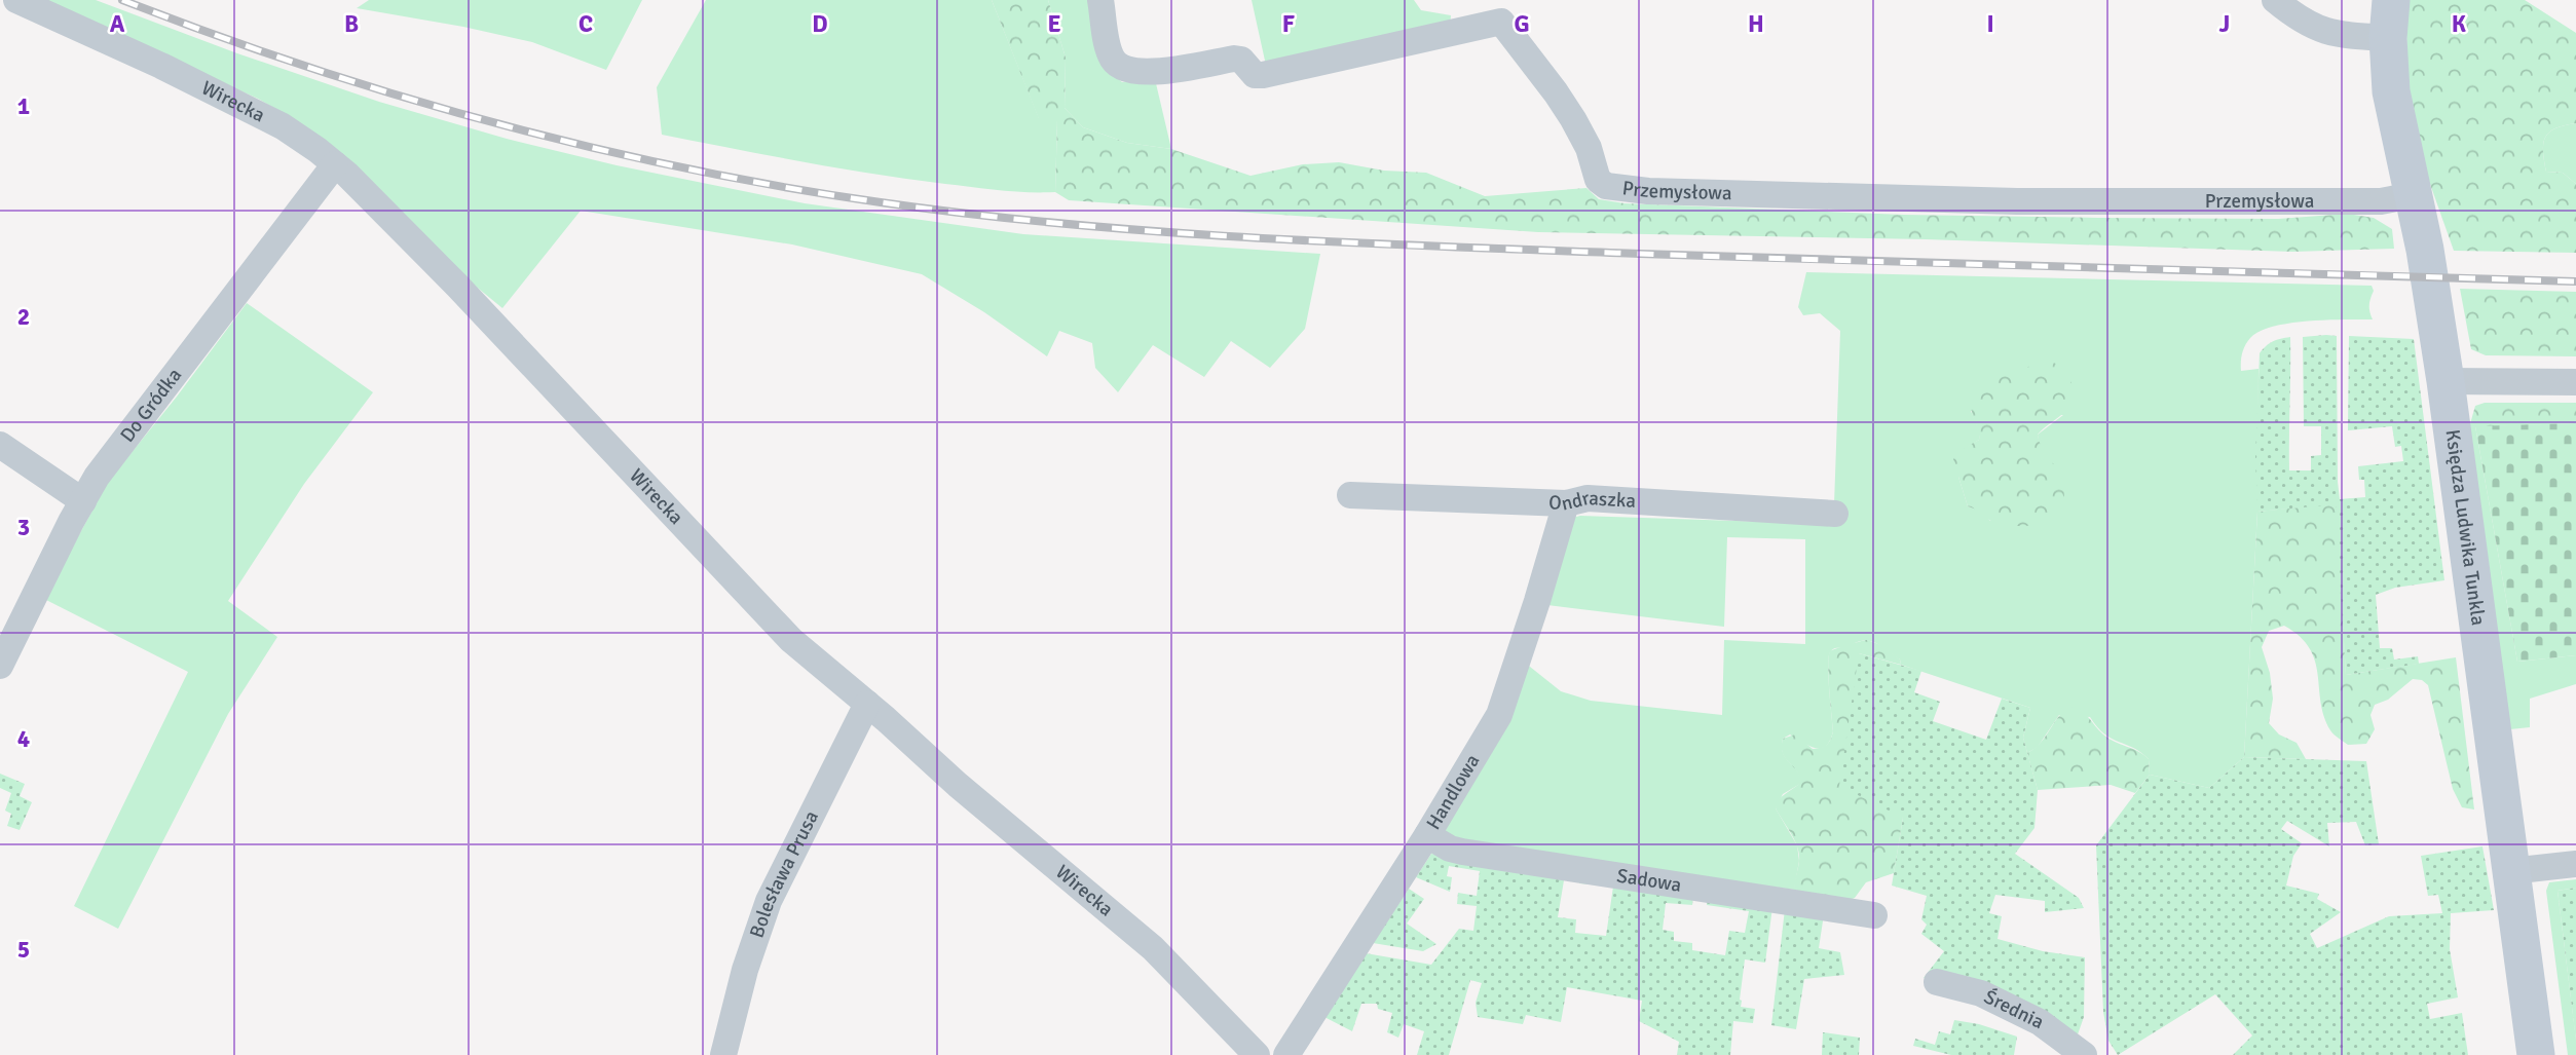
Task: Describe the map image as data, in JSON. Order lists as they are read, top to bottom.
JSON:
{
  "streets": {
    "street": [
      "Wirecka",
      "Przemysłowa",
      "Do Gródka",
      "Ondraszka",
      "Księdza Ludwika Tunkla",
      "Handlowa",
      "Bolesława Prusa",
      "Sadowa",
      "Średnia"
    ]
  },
  "crossings": [
    ["Wirecka", "Do Gródka"],
    ["Wirecka", "Bolesława Prusa"],
    ["Przemysłowa", "Księdza Ludwika Tunkla"],
    ["Ondraszka", "Handlowa"],
    ["Handlowa", "Sadowa"]
  ],
  "grid": {
    "columns": [
      "A",
      "B",
      "C",
      "D",
      "E",
      "F",
      "G",
      "H",
      "I",
      "J",
      "K"
    ],
    "rows": [
      "1",
      "2",
      "3",
      "4",
      "5"
    ]
  }
}
